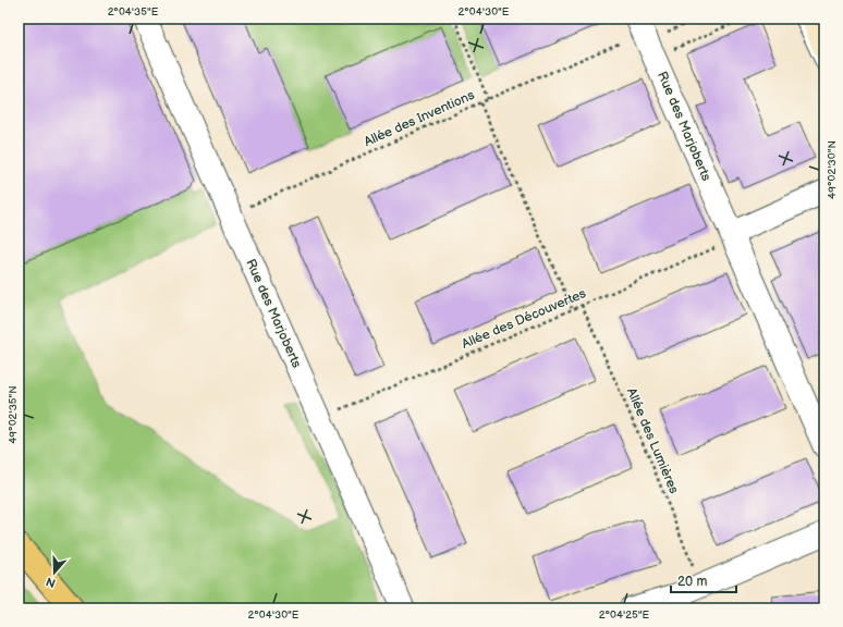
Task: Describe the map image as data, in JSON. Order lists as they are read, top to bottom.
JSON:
{
  "streets": {
    "street": ["Rue des Marjoberts"],
    "path": ["Allée des Inventions", "Allée des Découvertes", "Allée des Lumières"]
  },
  "crossings": [
    ["Allée des Inventions", "Rue des Marjoberts"],
    ["Rue des Marjoberts", "Allée des Découvertes"],
    ["Allée des Découvertes", "Allée des Lumières"]
  ],
  "scale_bar": "20 m",
  "north": "bottom",
  "coordinates": [
    "2°04'35\"E",
    "2°04'30\"E",
    "49°02'30\"N",
    "49°02'35\"N",
    "2°04'25\"E"
  ]
}
